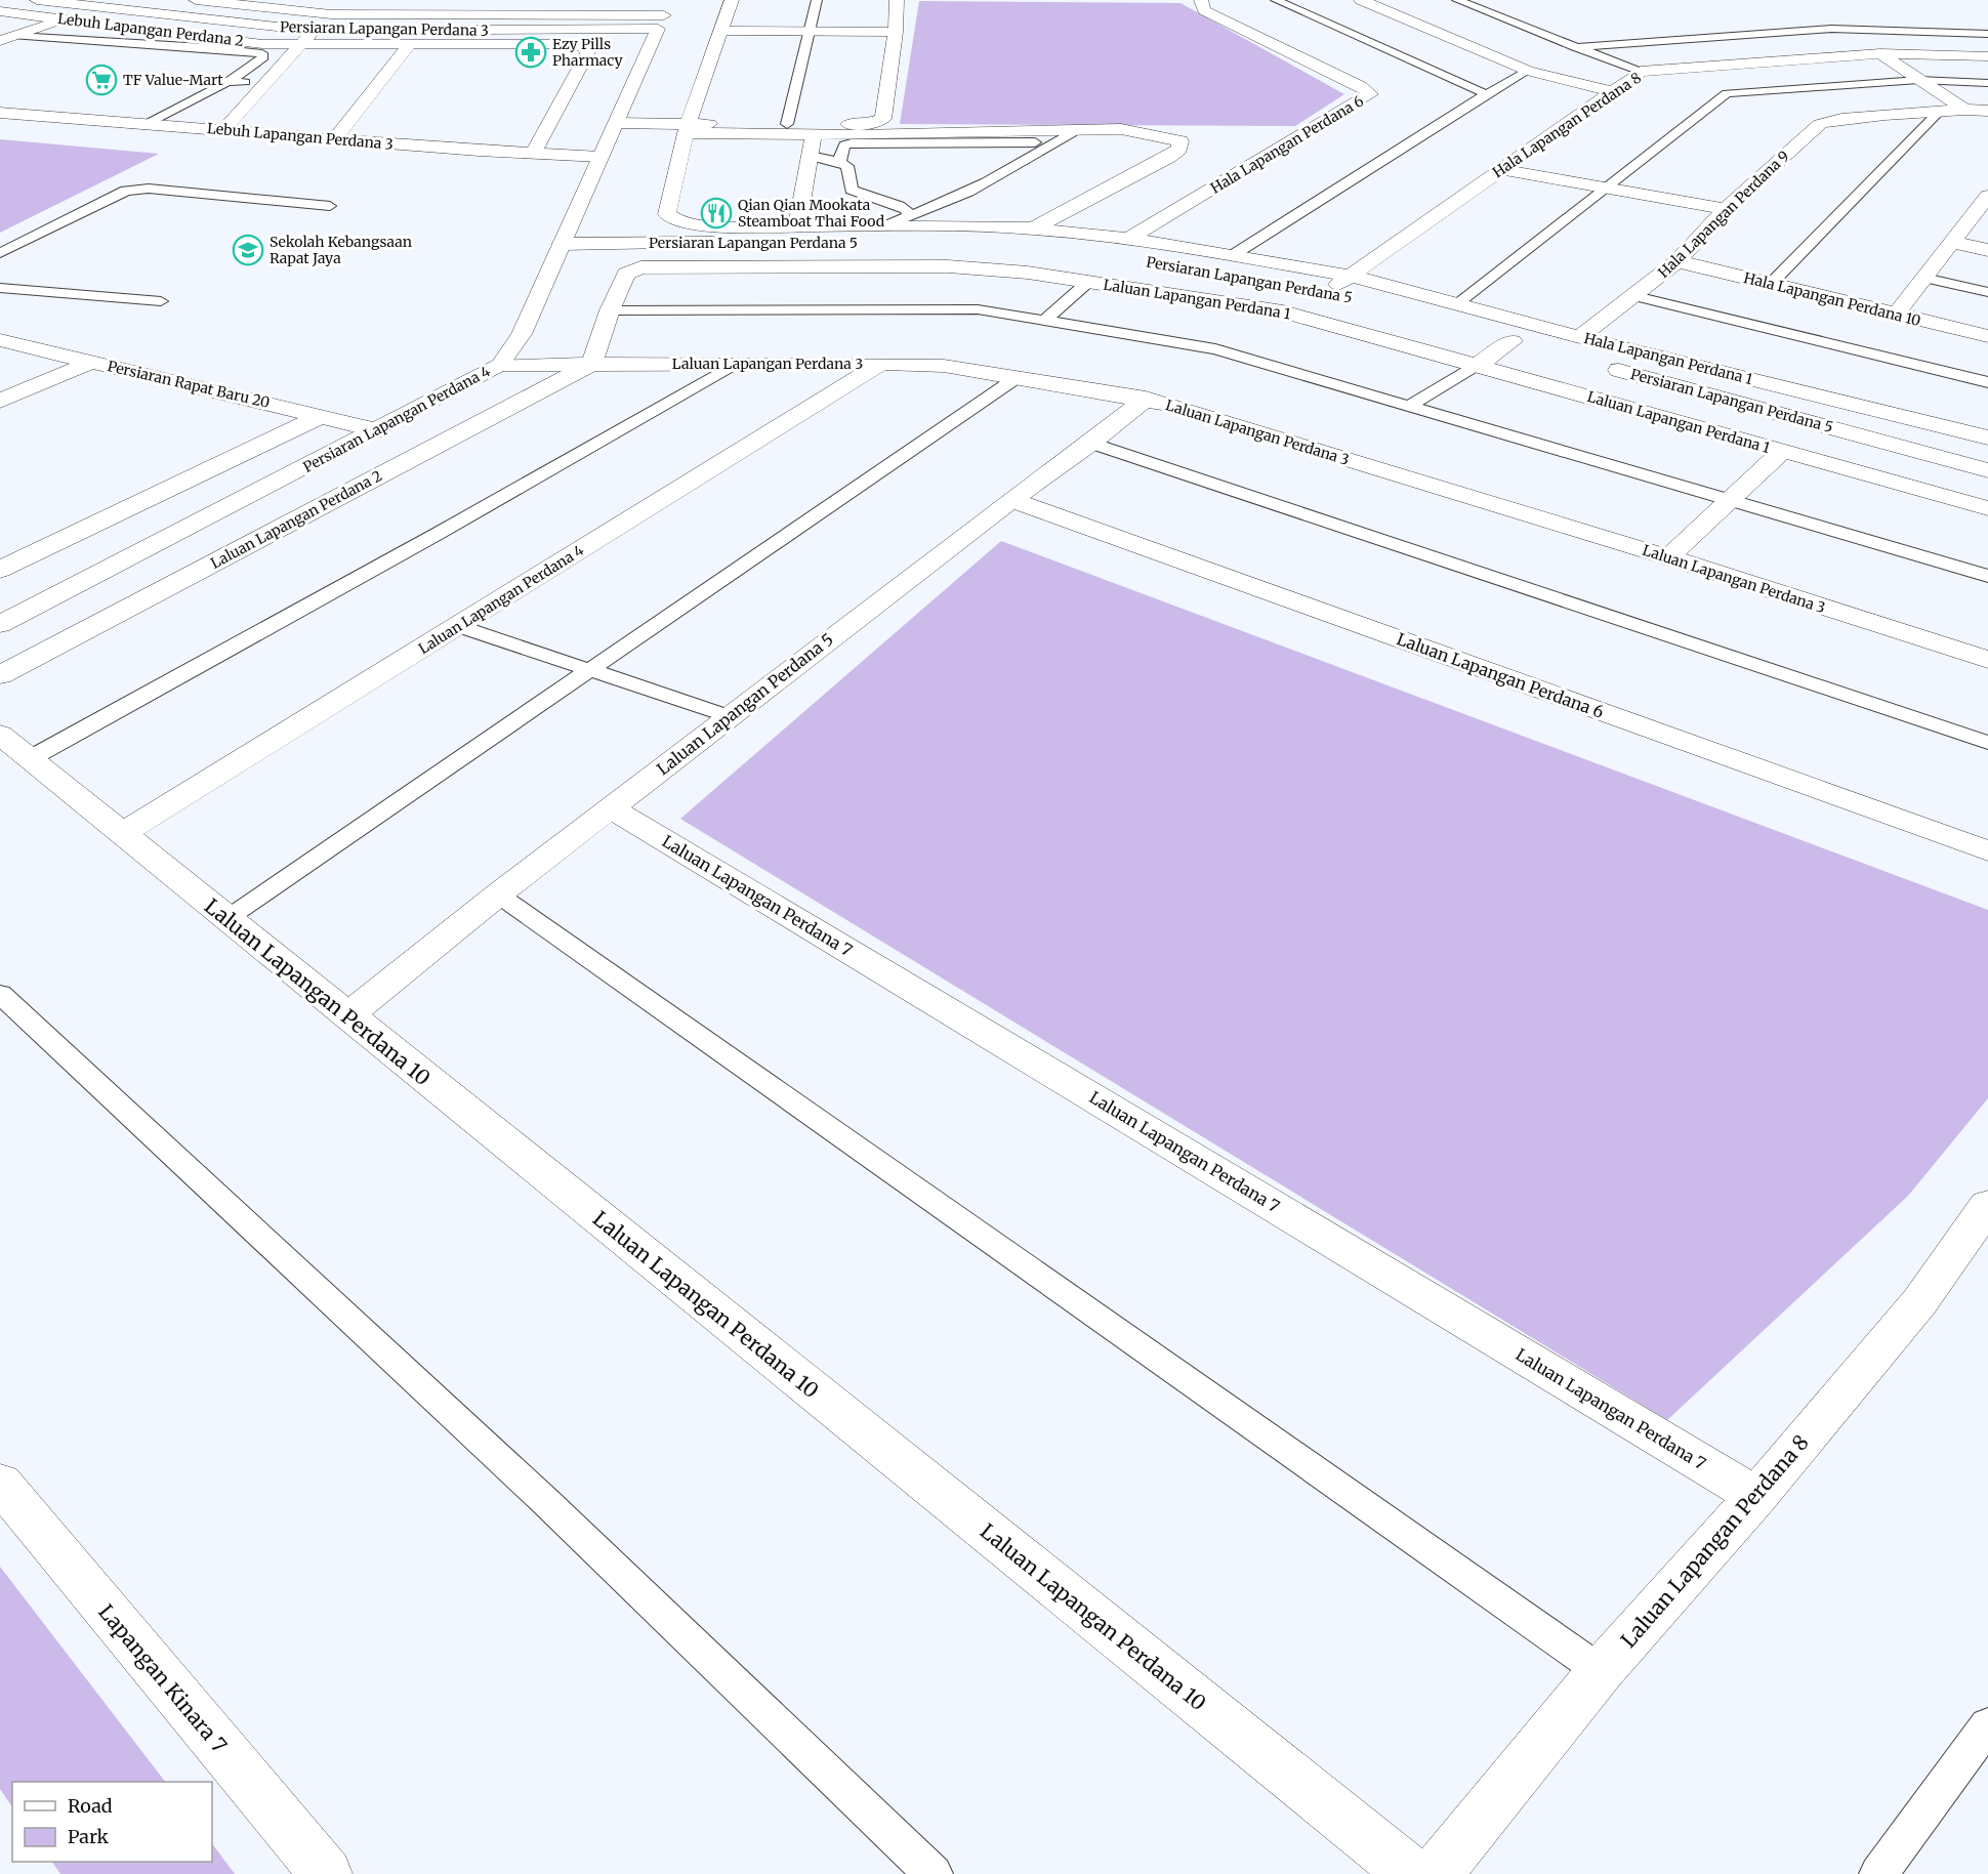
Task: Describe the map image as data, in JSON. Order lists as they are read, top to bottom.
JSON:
{
  "streets": {
    "street": [
      "Persiaran Lapangan Perdana 3",
      "Lebuh Lapangan Perdana 2",
      "Hala Lapangan Perdana 8",
      "Lebuh Lapangan Perdana 3",
      "Hala Lapangan Perdana 6",
      "Hala Lapangan Perdana 9",
      "Persiaran Lapangan Perdana 5",
      "Laluan Lapangan Perdana 1",
      "Hala Lapangan Perdana 10",
      "Hala Lapangan Perdana 1",
      "Laluan Lapangan Perdana 3",
      "Persiaran Rapat Baru 20",
      "Persiaran Lapangan Perdana 4",
      "Laluan Lapangan Perdana 2",
      "Laluan Lapangan Perdana 4",
      "Laluan Lapangan Perdana 6",
      "Laluan Lapangan Perdana 5",
      "Laluan Lapangan Perdana 7",
      "Laluan Lapangan Perdana 10",
      "Laluan Lapangan Perdana 8",
      "Lapangan Kinara 7"
    ]
  },
  "crossings": [
    ["Persiaran Lapangan Perdana 3", "Persiaran Lapangan Perdana 4"],
    ["Lebuh Lapangan Perdana 2", "Lebuh Lapangan Perdana 3"],
    ["Hala Lapangan Perdana 8", "Persiaran Lapangan Perdana 5"],
    ["Hala Lapangan Perdana 8", "Hala Lapangan Perdana 1"],
    ["Lebuh Lapangan Perdana 3", "Persiaran Lapangan Perdana 4"],
    ["Hala Lapangan Perdana 9", "Hala Lapangan Perdana 10"],
    ["Hala Lapangan Perdana 9", "Hala Lapangan Perdana 1"],
    ["Persiaran Lapangan Perdana 5", "Hala Lapangan Perdana 1"],
    ["Persiaran Lapangan Perdana 5", "Persiaran Lapangan Perdana 4"],
    ["Laluan Lapangan Perdana 1", "Laluan Lapangan Perdana 3"],
    ["Laluan Lapangan Perdana 1", "Laluan Lapangan Perdana 2"],
    ["Laluan Lapangan Perdana 3", "Persiaran Lapangan Perdana 4"],
    ["Laluan Lapangan Perdana 3", "Laluan Lapangan Perdana 2"],
    ["Laluan Lapangan Perdana 3", "Laluan Lapangan Perdana 4"],
    ["Laluan Lapangan Perdana 3", "Laluan Lapangan Perdana 5"],
    ["Persiaran Rapat Baru 20", "Persiaran Lapangan Perdana 4"],
    ["Laluan Lapangan Perdana 4", "Laluan Lapangan Perdana 10"],
    ["Laluan Lapangan Perdana 6", "Laluan Lapangan Perdana 5"],
    ["Laluan Lapangan Perdana 5", "Laluan Lapangan Perdana 7"],
    ["Laluan Lapangan Perdana 5", "Laluan Lapangan Perdana 10"],
    ["Laluan Lapangan Perdana 7", "Laluan Lapangan Perdana 8"]
  ],
  "places": {
    "pharmacy": ["Ezy Pills Pharmacy"],
    "supermarket": ["TF Value-Mart"],
    "restaurant": ["Qian Qian Mookata Steamboat Thai Food"],
    "school or university": ["Sekolah Kebangsaan Rapat Jaya"]
  },
  "legend": ["Road", "Park"]
}
